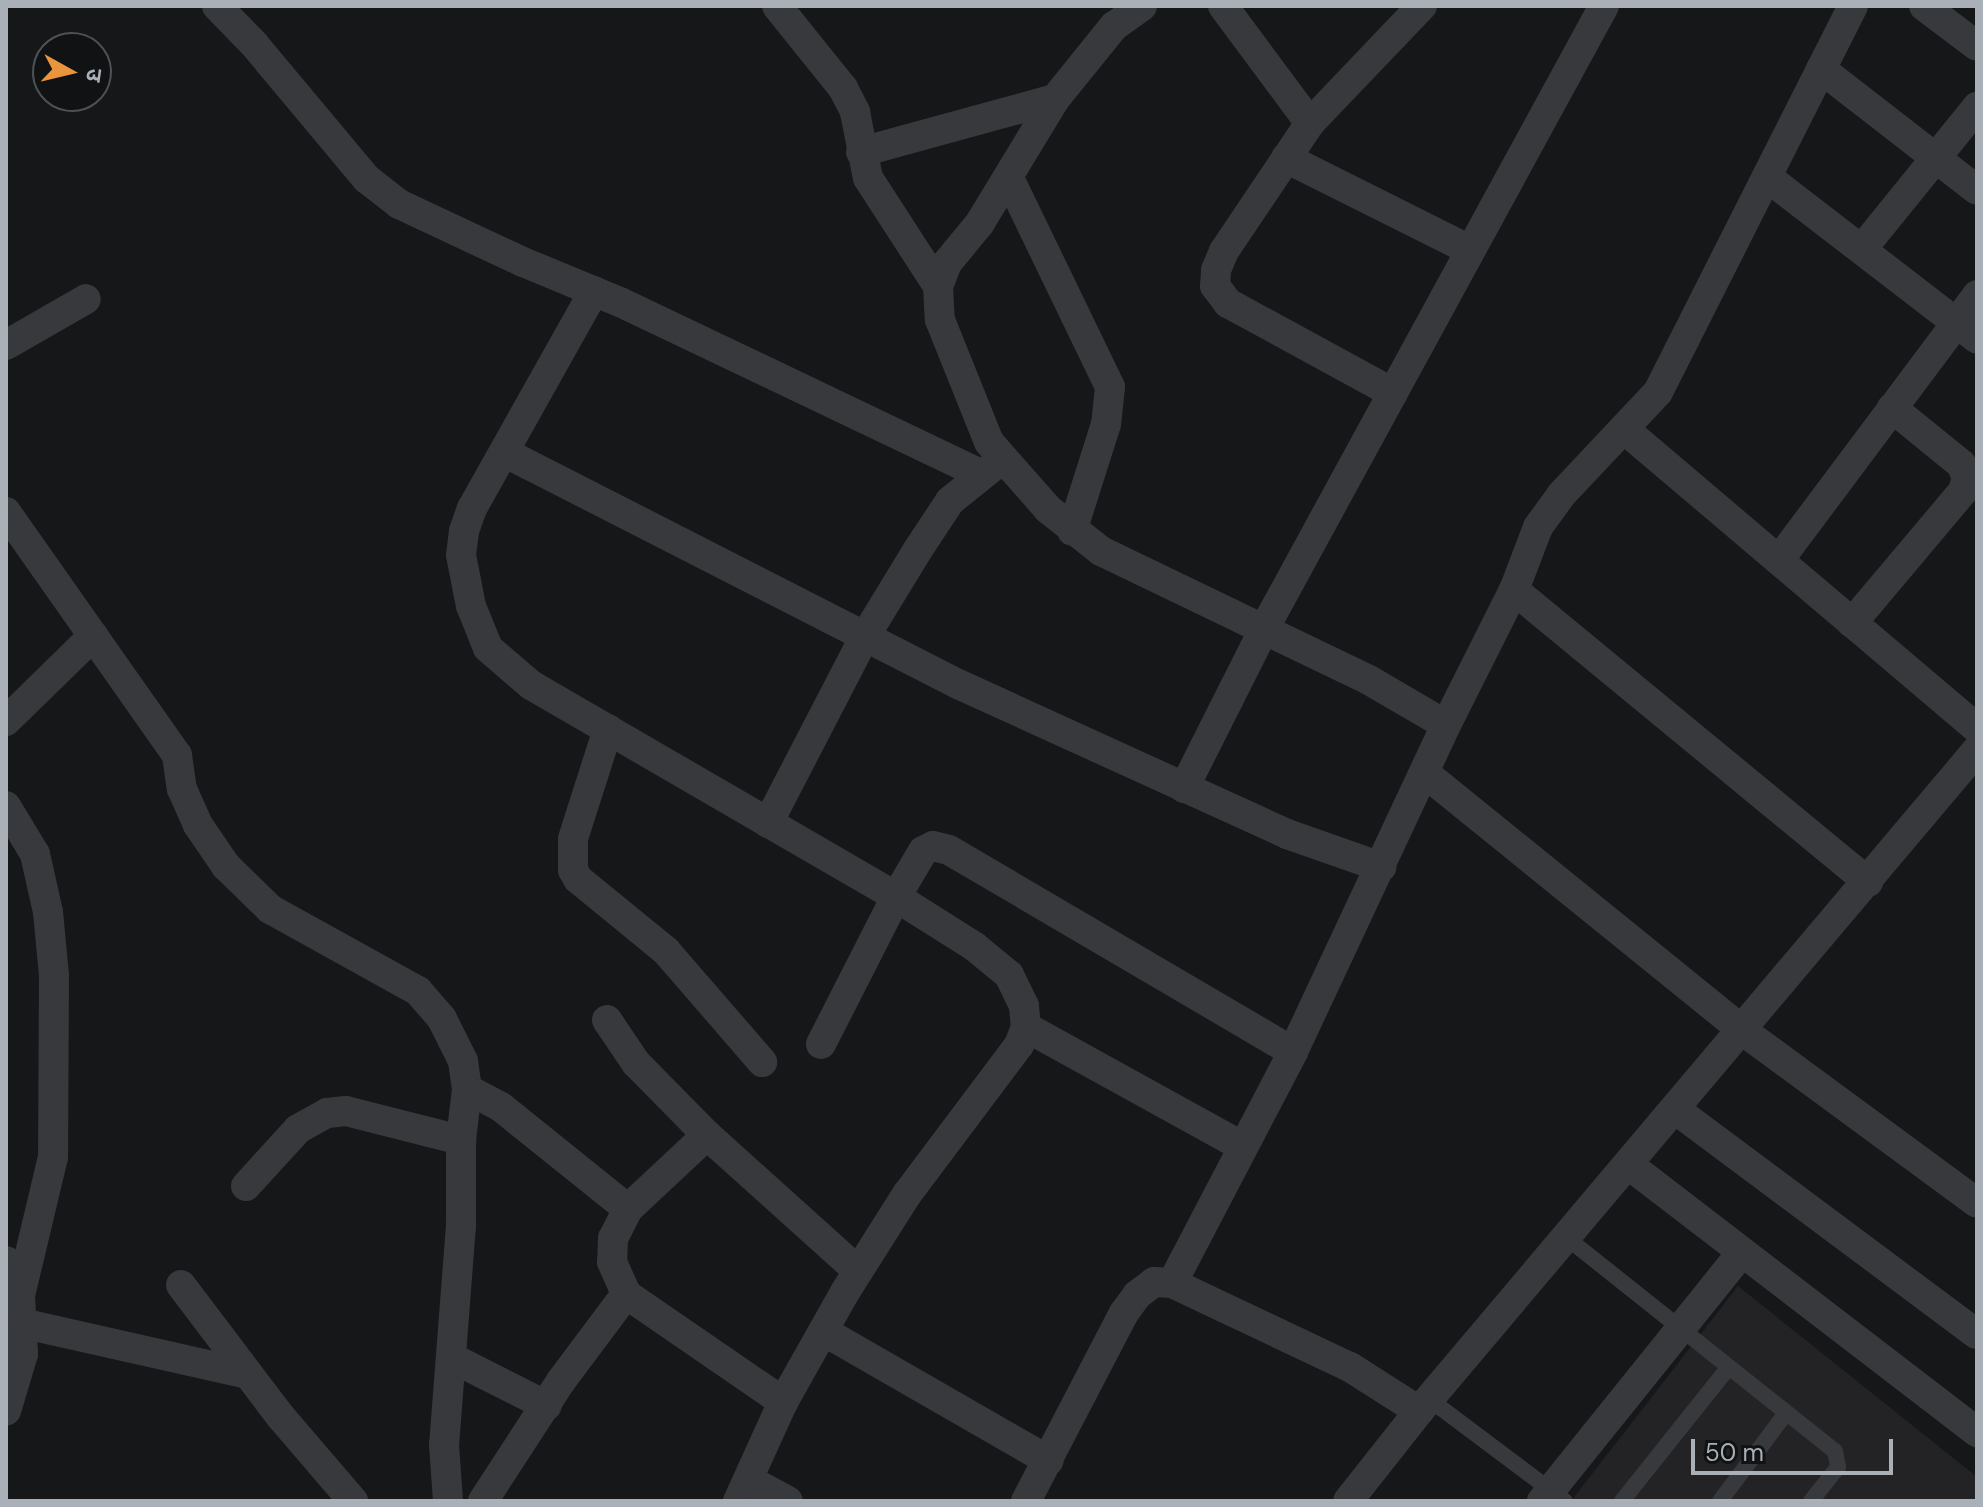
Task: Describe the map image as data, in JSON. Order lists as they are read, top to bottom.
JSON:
{
  "scale_bar": "50 m",
  "north": "right"
}
